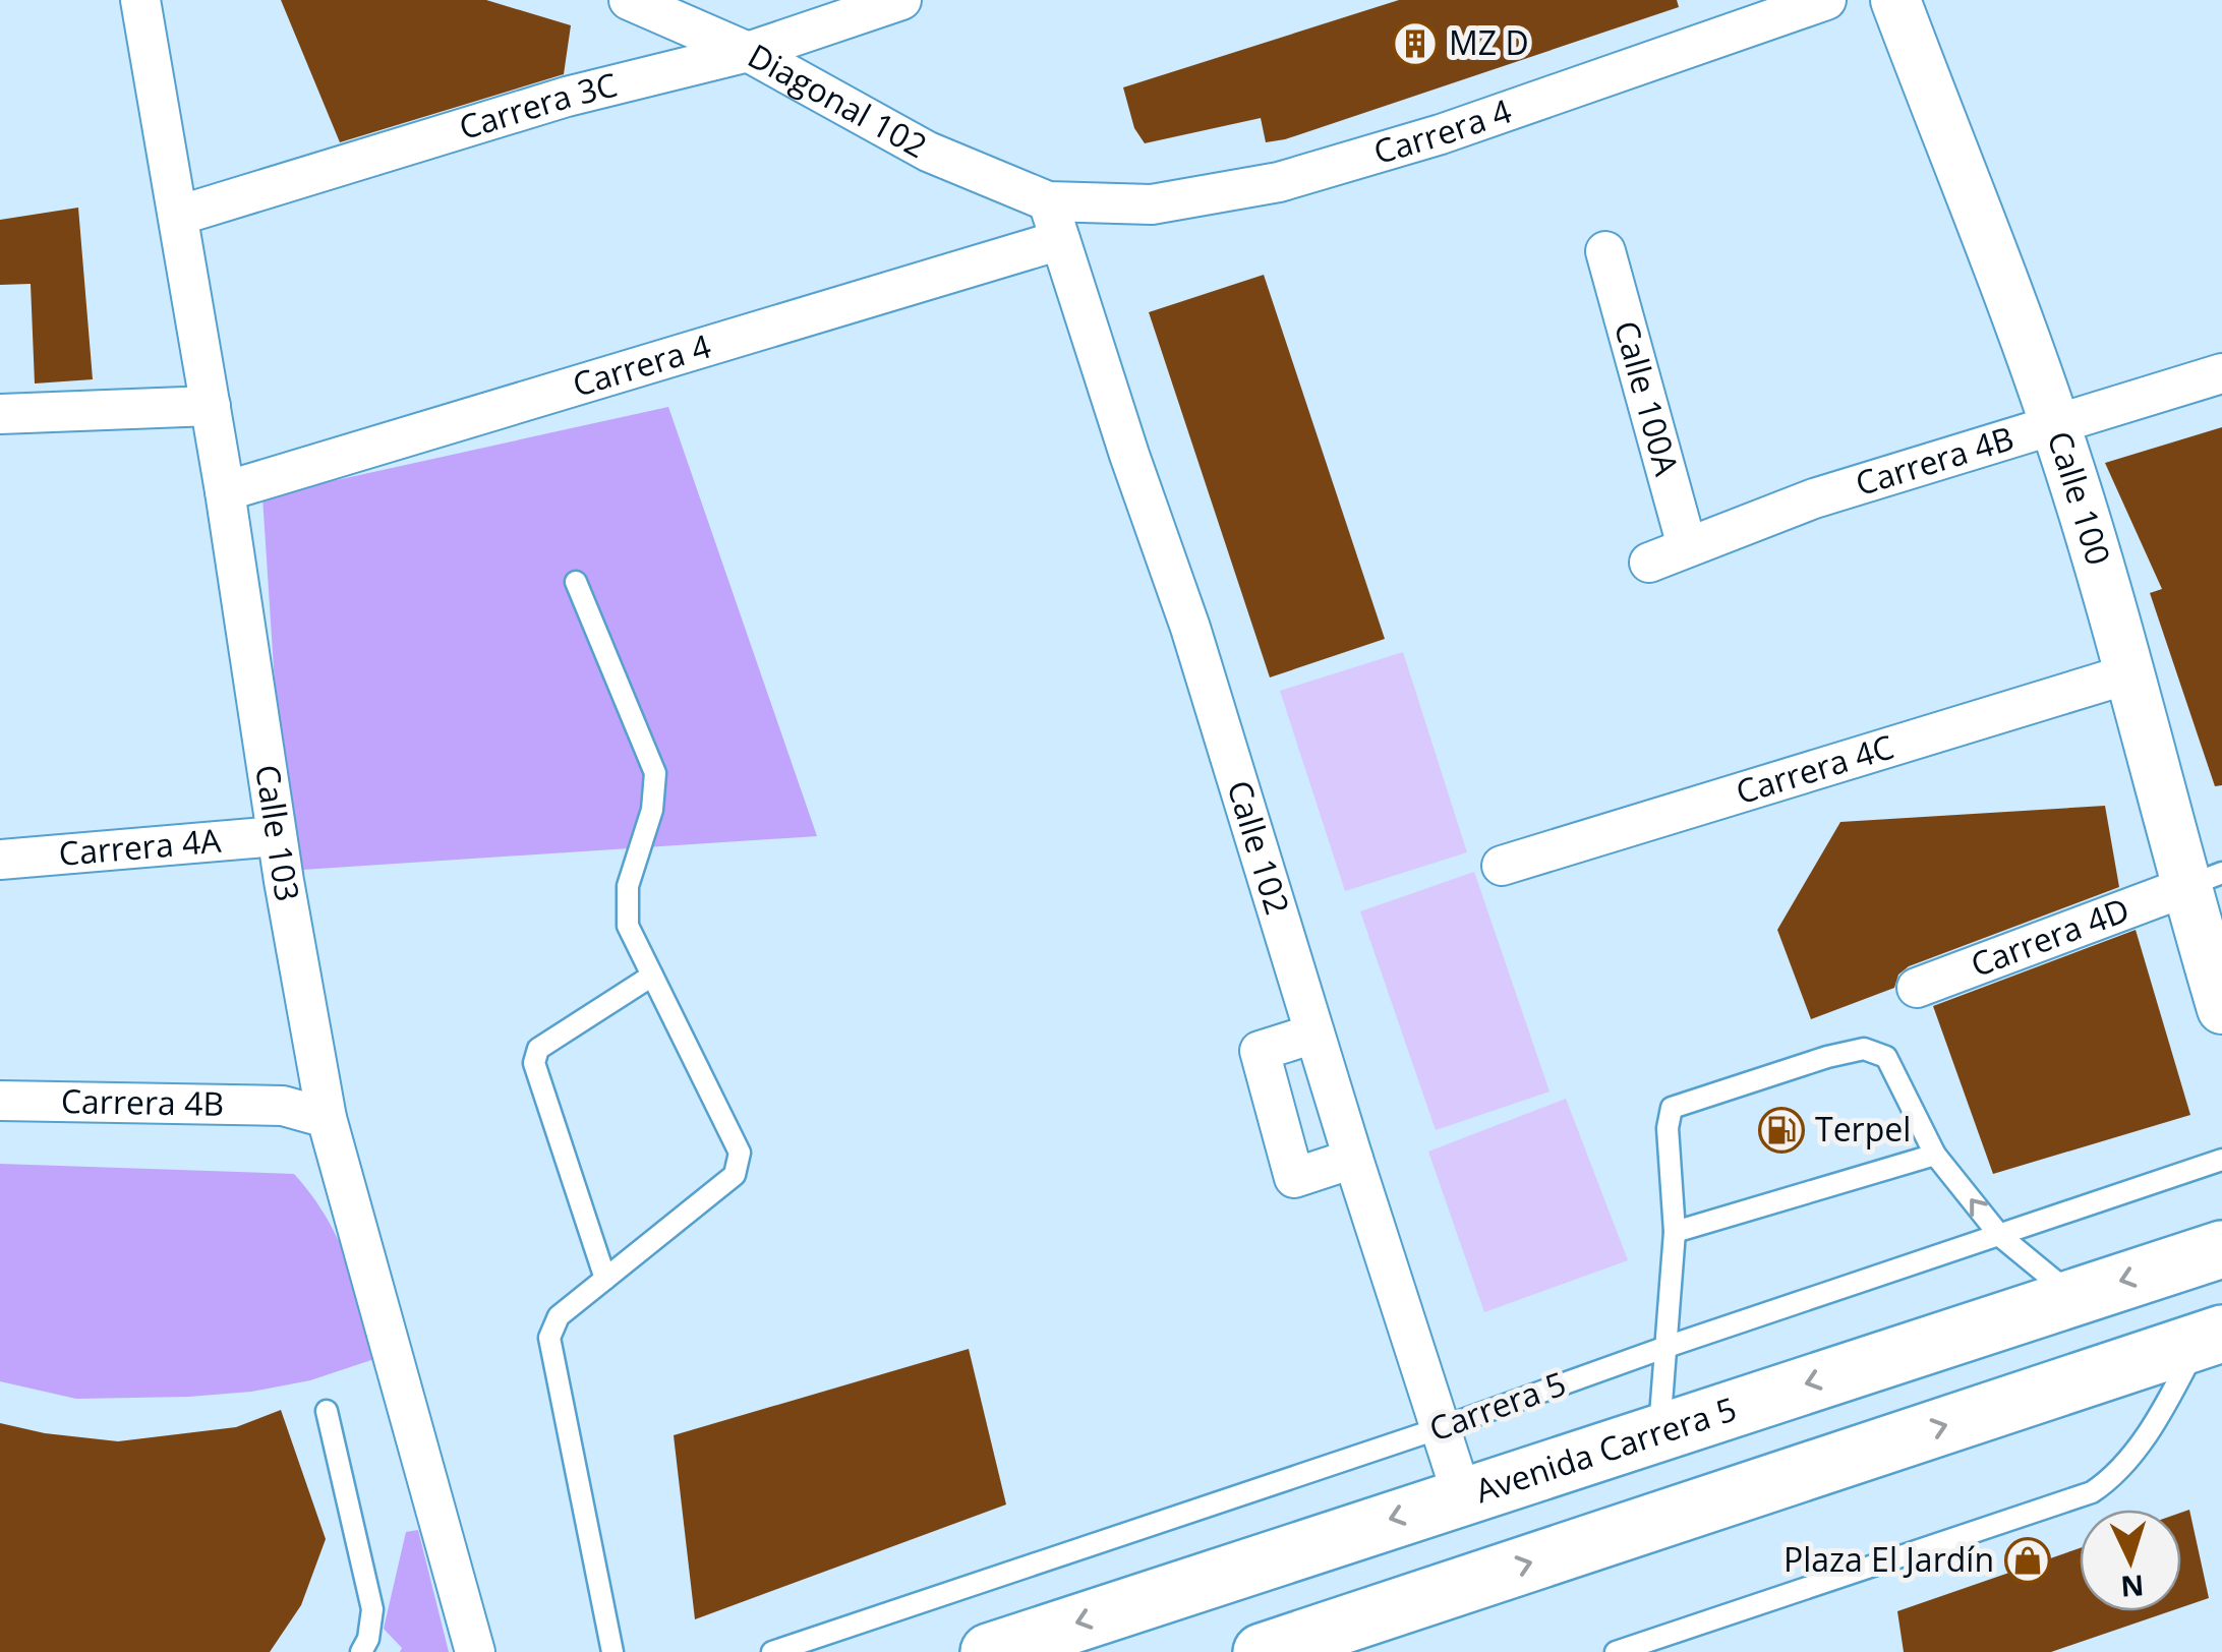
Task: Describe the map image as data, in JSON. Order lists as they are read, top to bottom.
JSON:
{
  "streets": {
    "main road": ["Avenida Carrera 5"],
    "street": [
      "Diagonal 102",
      "Carrera 3C",
      "Carrera 4",
      "Calle 100A",
      "Carrera 4B",
      "Calle 100",
      "Carrera 4C",
      "Calle 103",
      "Carrera 4A",
      "Calle 102",
      "Carrera 4D"
    ],
    "lane": ["Carrera 5"]
  },
  "crossings": [
    ["Diagonal 102", "Carrera 3C"],
    ["Diagonal 102", "Carrera 4"],
    ["Diagonal 102", "Calle 102"],
    ["Carrera 3C", "Calle 103"],
    ["Carrera 4", "Calle 103"],
    ["Carrera 4", "Calle 102"],
    ["Calle 100A", "Carrera 4B"],
    ["Carrera 4B", "Calle 100"],
    ["Carrera 4B", "Calle 103"],
    ["Calle 100", "Carrera 4C"],
    ["Calle 100", "Carrera 4D"],
    ["Calle 103", "Carrera 4A"],
    ["Calle 102", "Carrera 5"],
    ["Calle 102", "Avenida Carrera 5"]
  ],
  "places": {
    "building": ["MZ D"],
    "fuel station": ["Terpel"],
    "shop": ["Plaza El Jardín"]
  },
  "north": "bottom"
}
